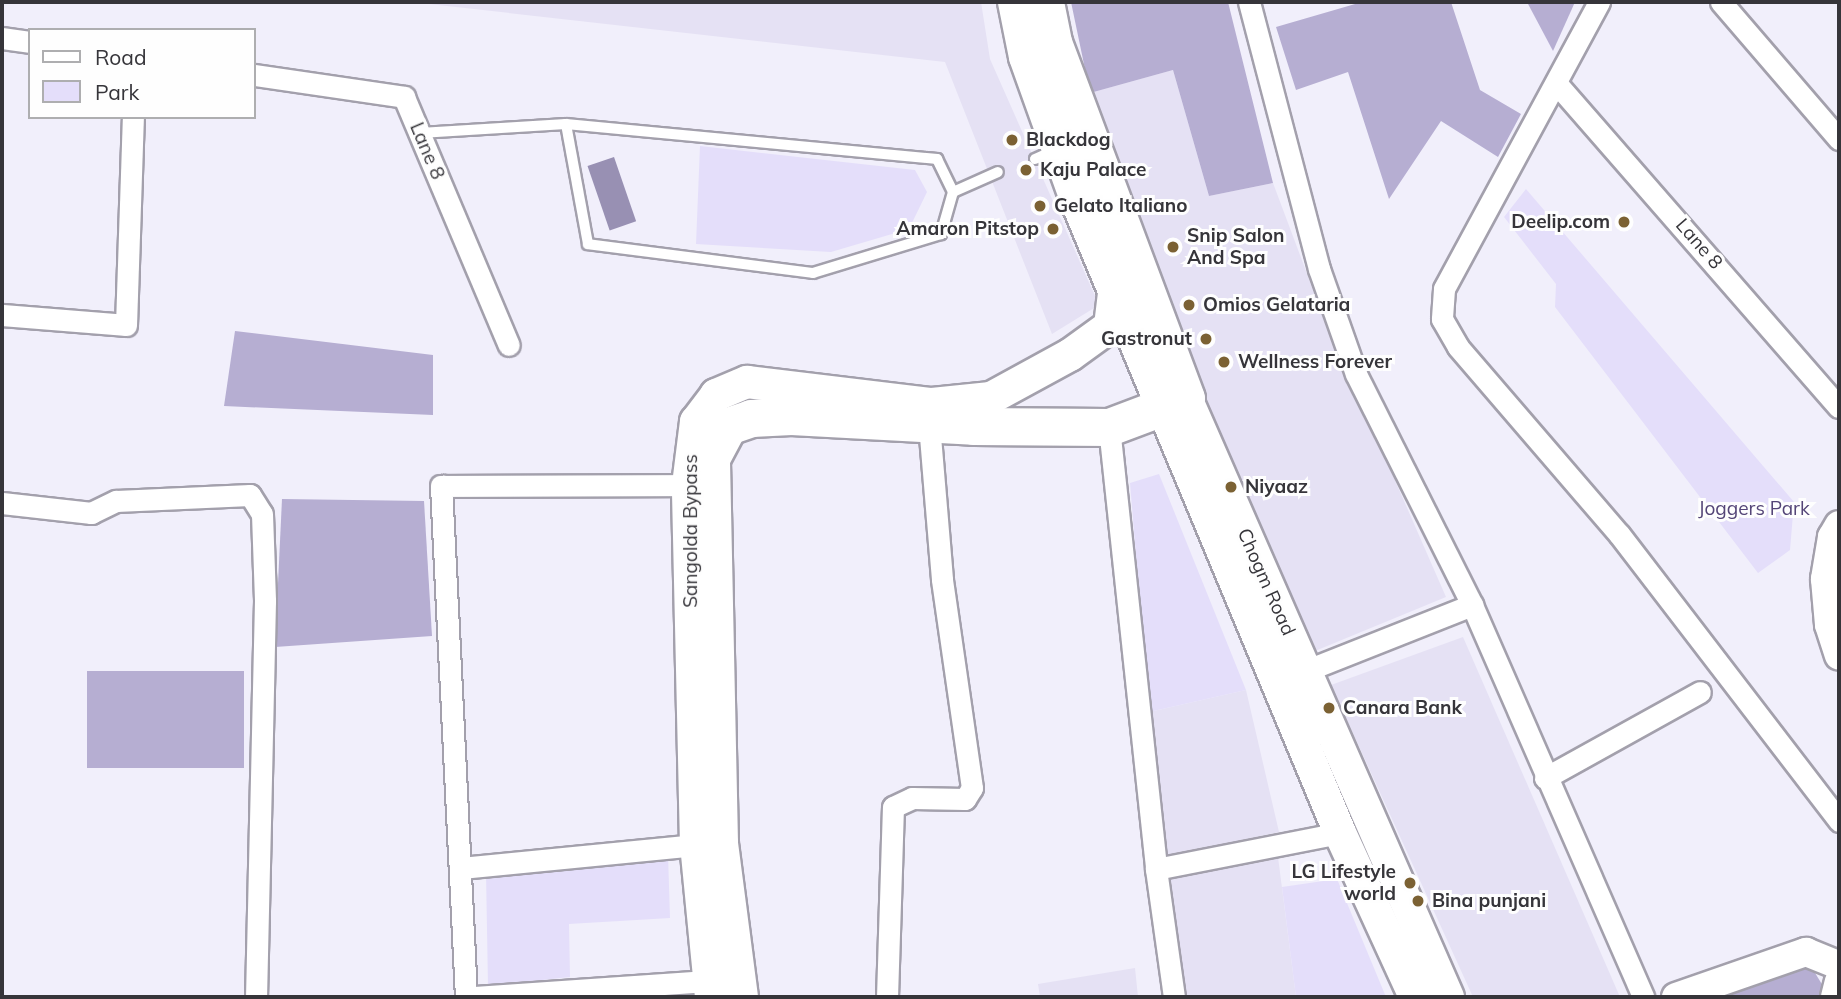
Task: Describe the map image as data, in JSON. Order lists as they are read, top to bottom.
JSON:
{
  "streets": {
    "highway": ["Sangolda Bypass", "Chogm Road"],
    "street": ["Lane 8"]
  },
  "crossings": [
    ["Sangolda Bypass", "Chogm Road"]
  ],
  "parks": ["Joggers Park"],
  "places": [
    "Blackdog",
    "Kaju Palace",
    "Gelato Italiano",
    "Deelip.com",
    "Amaron Pitstop",
    "Snip Salon And Spa",
    "Omios Gelataria",
    "Gastronut",
    "Wellness Forever",
    "Niyaaz",
    "Canara Bank",
    "LG Lifestyle world",
    "Bina punjani"
  ],
  "legend": ["Road", "Park"]
}
